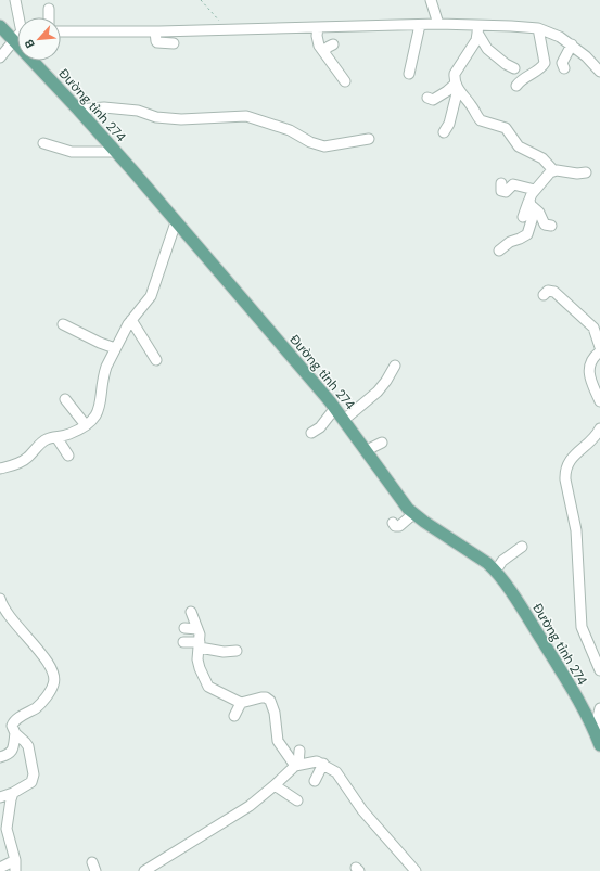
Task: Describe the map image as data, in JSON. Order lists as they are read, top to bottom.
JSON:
{
  "streets": {
    "main road": ["Đường tỉnh 274"]
  },
  "north": "bottom left"
}
